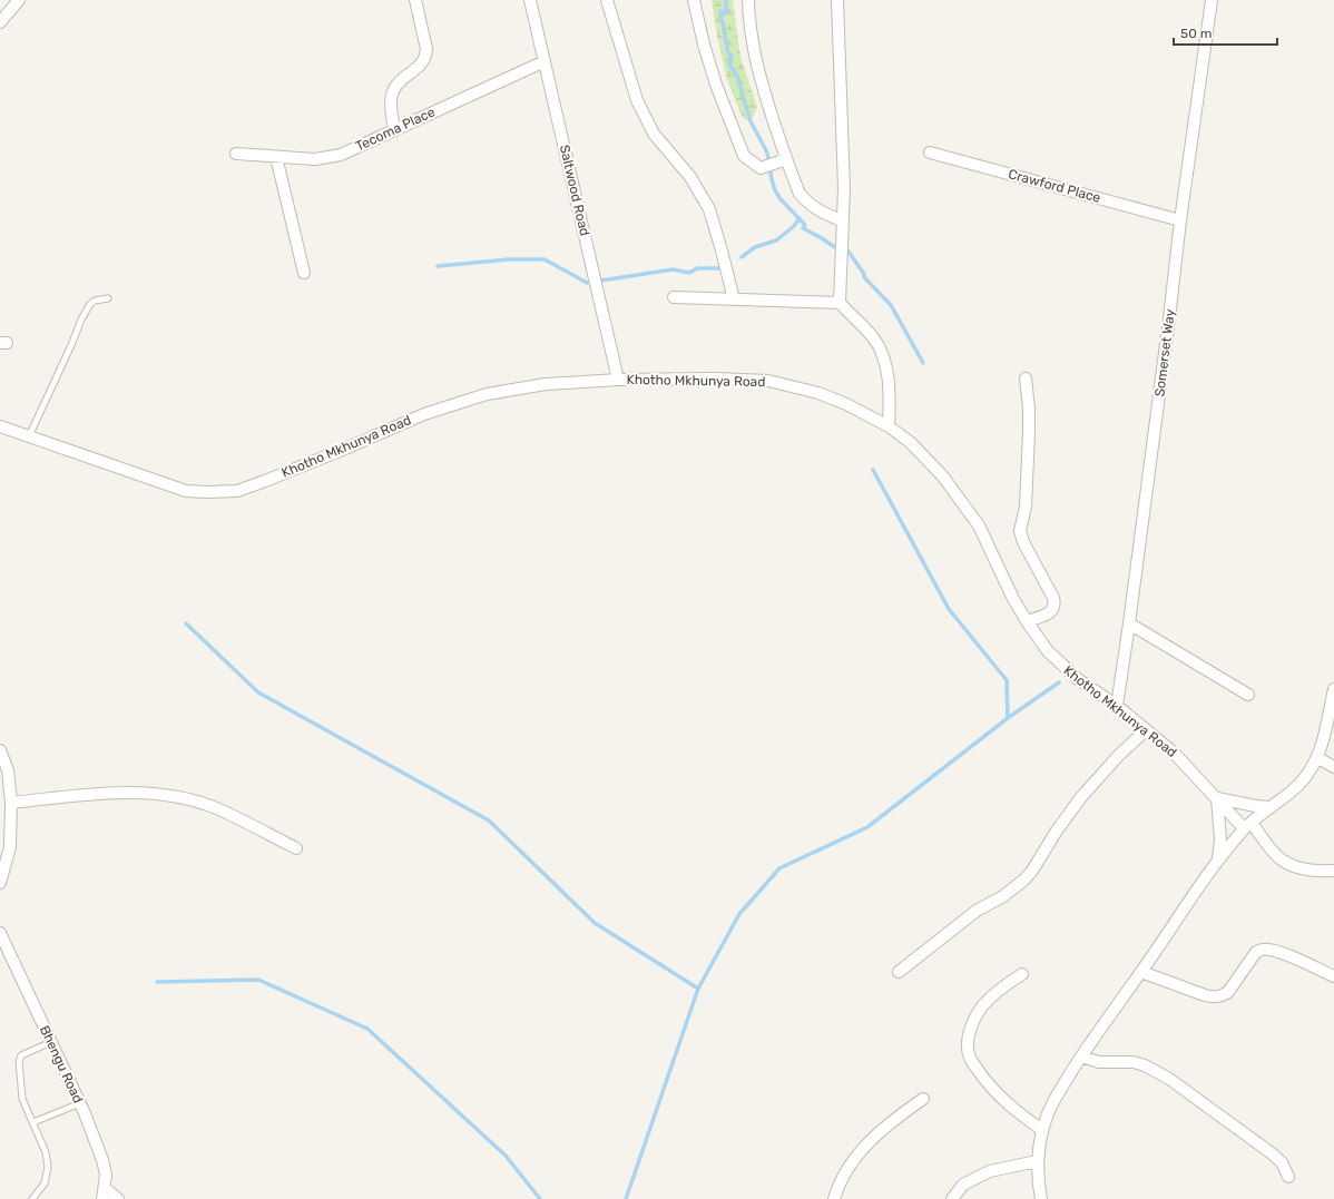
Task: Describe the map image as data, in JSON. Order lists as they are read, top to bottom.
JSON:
{
  "streets": {
    "street": [
      "Tecoma Place",
      "Crawford Place",
      "Saltwood Road",
      "Somerset Way",
      "Khotho Mkhunya Road",
      "Bhengu Road"
    ]
  },
  "crossings": [
    ["Tecoma Place", "Saltwood Road"],
    ["Crawford Place", "Somerset Way"],
    ["Saltwood Road", "Khotho Mkhunya Road"],
    ["Somerset Way", "Khotho Mkhunya Road"]
  ],
  "scale_bar": "50 m"
}
